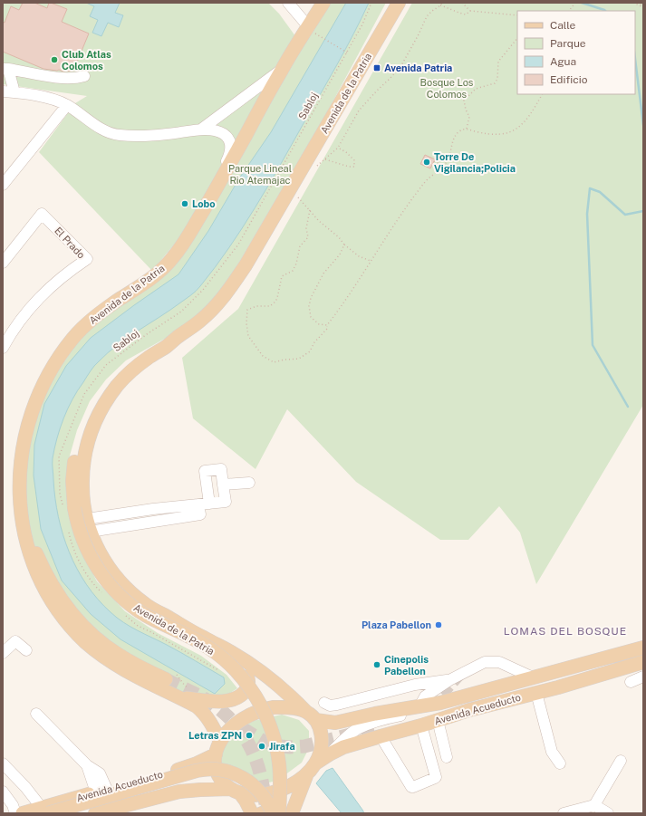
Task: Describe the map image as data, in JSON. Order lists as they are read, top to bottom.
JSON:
{
  "streets": {
    "main road": ["Avenida de la Patria", "Avenida Acueducto"],
    "street": ["El Prado"],
    "path": ["Sabloj"]
  },
  "crossings": [
    ["Avenida de la Patria", "Sabloj"],
    ["Avenida de la Patria", "Avenida Acueducto"]
  ],
  "districts": ["LOMAS DEL BOSQUE"],
  "parks": ["Bosque Los Colomos", "Parque Lineal Rio Atemajac"],
  "places": {
    "other": [
      "Club Atlas Colomos",
      "Torre De Vigilancia;Policia",
      "Lobo",
      "Plaza Pabellon",
      "Cinepolis Pabellon",
      "Letras ZPN",
      "Jirafa"
    ],
    "transit": ["Avenida Patria"]
  },
  "legend": [
    "Calle",
    "Parque",
    "Agua",
    "Edificio"
  ]
}
